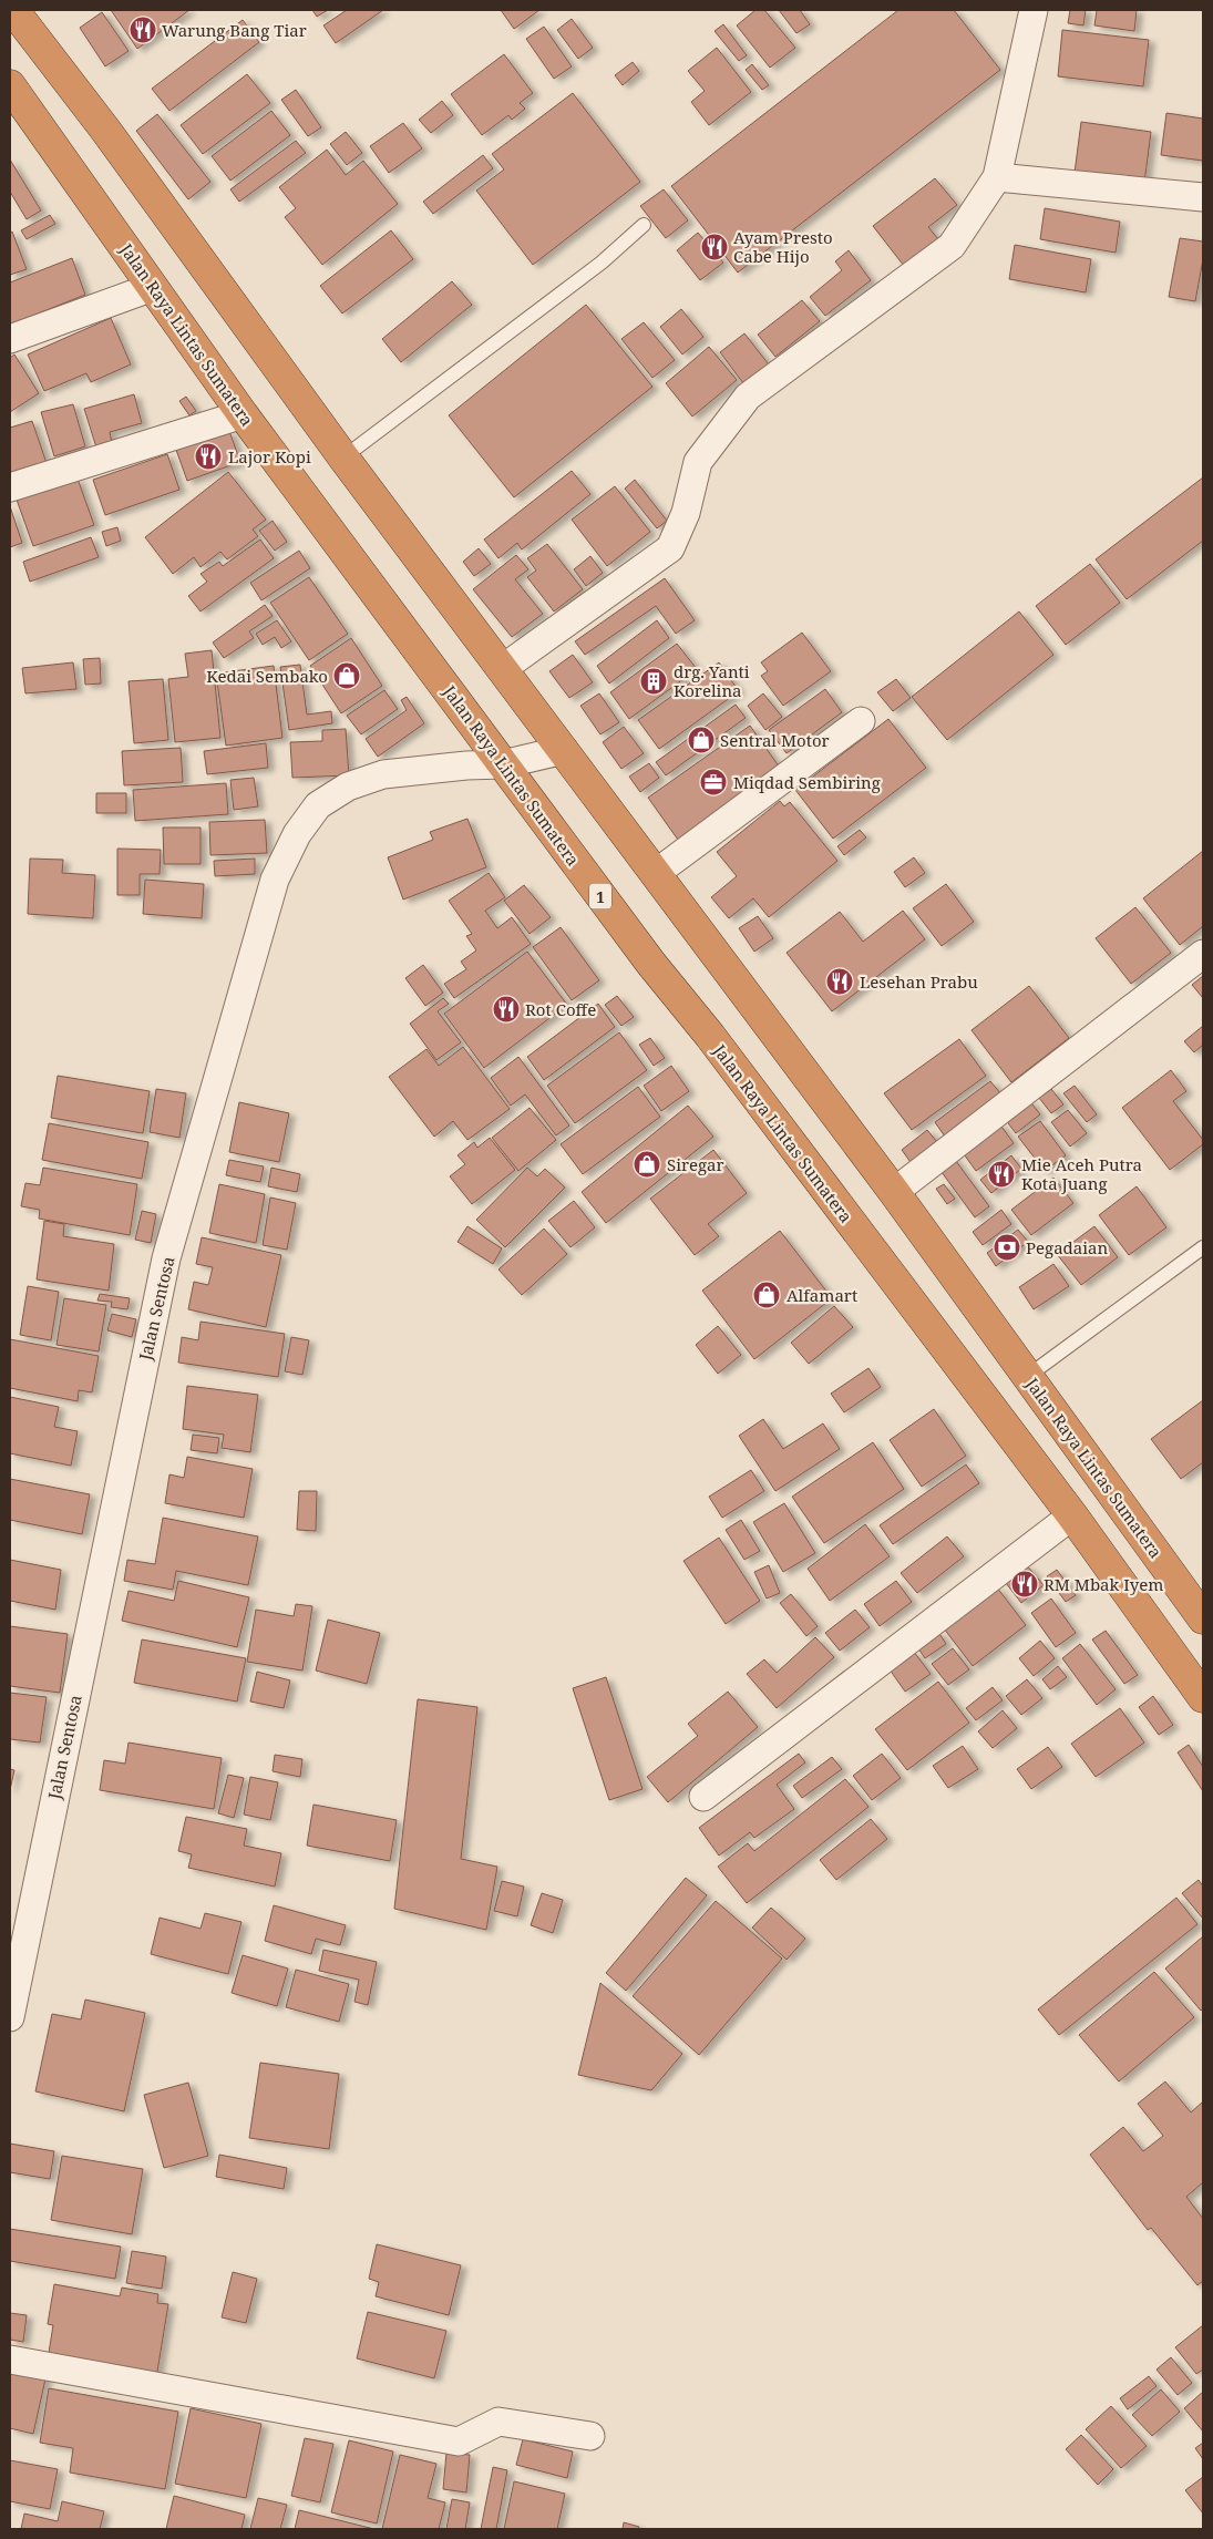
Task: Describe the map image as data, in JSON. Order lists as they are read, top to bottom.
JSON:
{
  "streets": {
    "highway": ["Jalan Raya Lintas Sumatera", "1"],
    "street": ["Jalan Sentosa"]
  },
  "crossings": [
    ["Jalan Raya Lintas Sumatera", "Jalan Sentosa"]
  ],
  "places": {
    "restaurant": [
      "Warung Bang Tiar",
      "Ayam Presto Cabe Hijo",
      "Lajor Kopi",
      "Lesehan Prabu",
      "Rot Coffe",
      "Mie Aceh Putra Kota Juang",
      "RM Mbak Iyem"
    ],
    "shop": [
      "Kedai Sembako",
      "Sentral Motor",
      "Siregar",
      "Alfamart"
    ],
    "building": ["drg. Yanti Korelina"],
    "office": ["Miqdad Sembiring"],
    "bank": ["Pegadaian"]
  }
}
